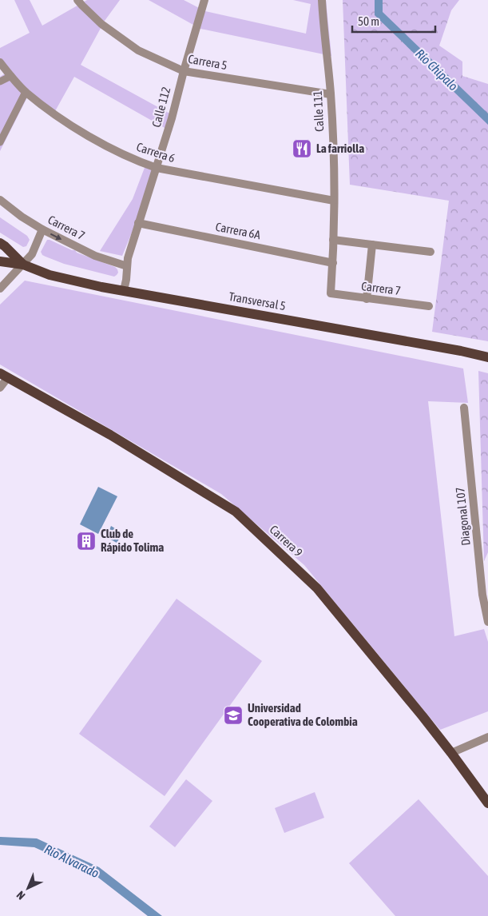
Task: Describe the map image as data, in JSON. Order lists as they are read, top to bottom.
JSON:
{
  "streets": {
    "main road": ["Transversal 5", "Carrera 9"],
    "street": [
      "Carrera 5",
      "Calle 112",
      "Calle 111",
      "Carrera 6",
      "Carrera 7",
      "Carrera 6A",
      "Diagonal 107"
    ]
  },
  "crossings": [
    ["Carrera 5", "Calle 112"],
    ["Carrera 5", "Calle 111"],
    ["Calle 112", "Carrera 6"],
    ["Calle 112", "Carrera 7"],
    ["Calle 112", "Carrera 6A"],
    ["Calle 112", "Transversal 5"],
    ["Calle 111", "Carrera 6"],
    ["Calle 111", "Carrera 7"],
    ["Calle 111", "Carrera 6A"]
  ],
  "one_way": ["Carrera 7"],
  "water": ["Río Chipalo", "Río Alvarado"],
  "places": {
    "restaurant": ["La farriolla"],
    "building": ["Club de Rápido Tolima"],
    "school or university": ["Universidad Cooperativa de Colombia"]
  },
  "scale_bar": "50 m",
  "north": "bottom left"
}
